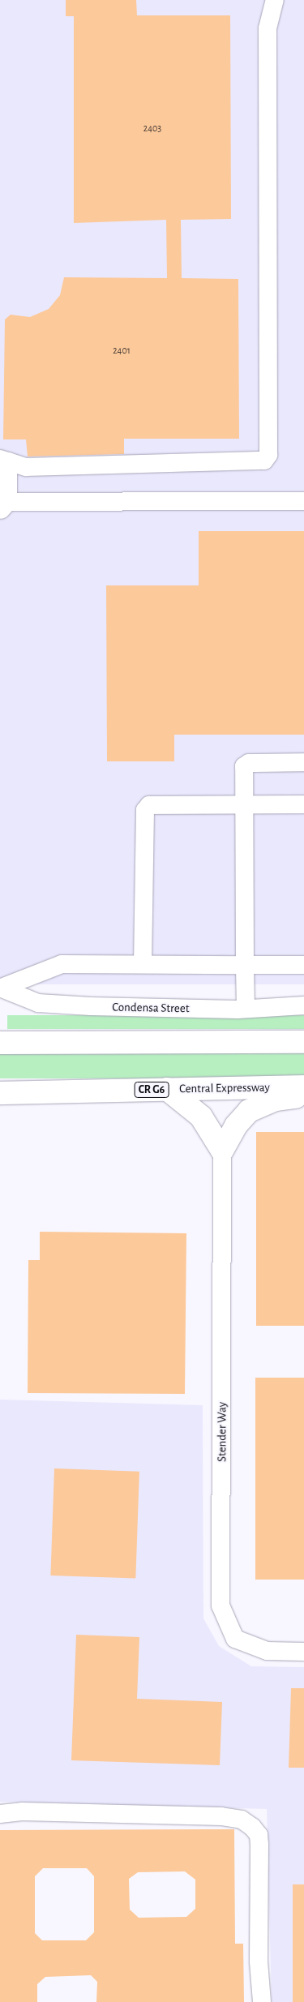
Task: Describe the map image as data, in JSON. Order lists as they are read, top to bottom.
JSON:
{
  "streets": {
    "highway": ["Central Expressway", "CR G6"],
    "street": ["Condensa Street", "Stender Way"]
  },
  "house_numbers": ["2403", "2401"]
}
